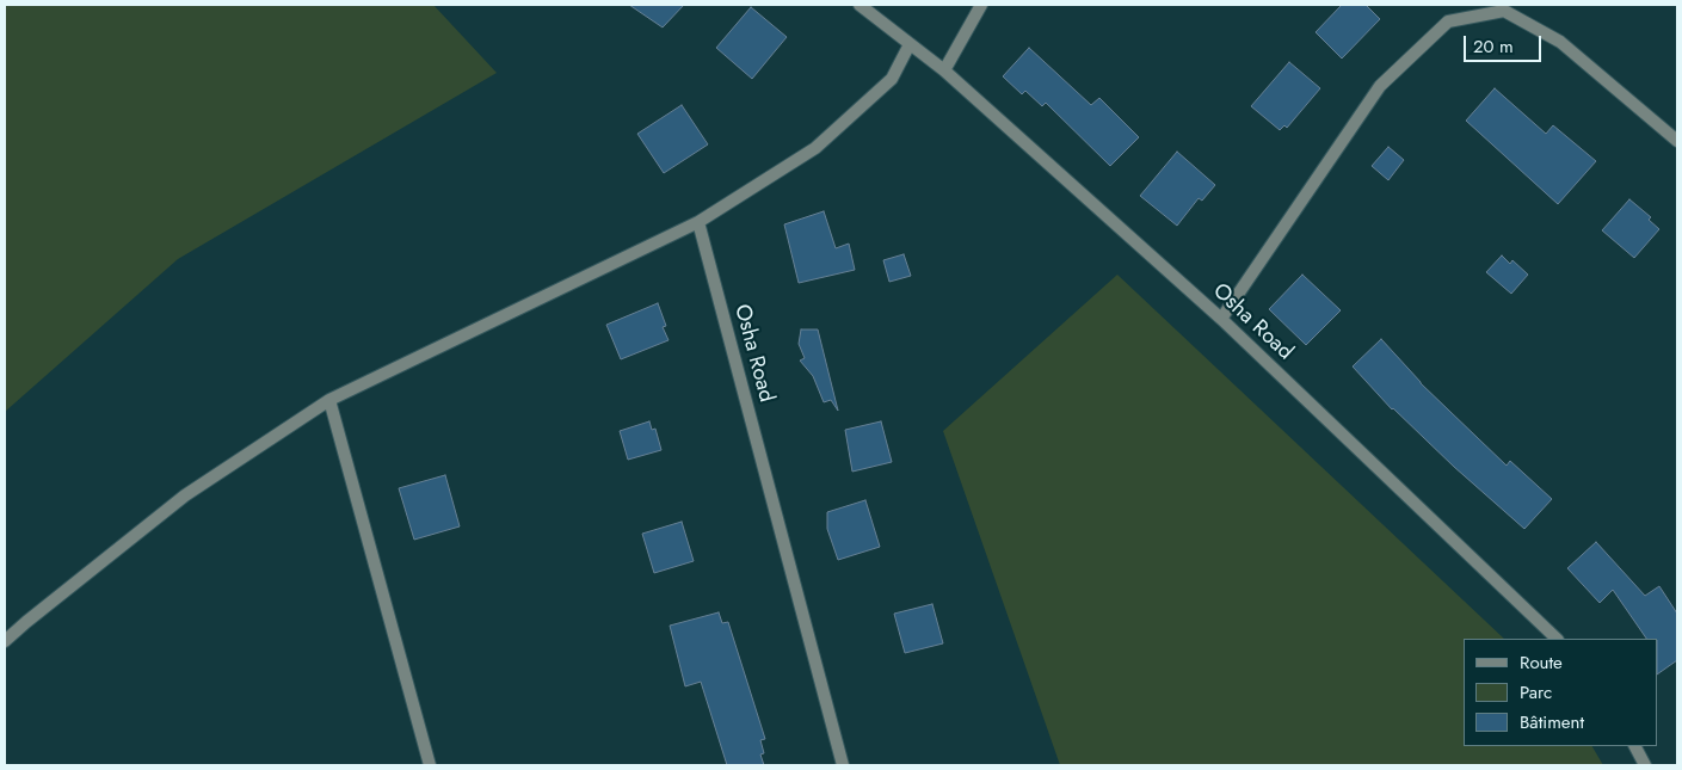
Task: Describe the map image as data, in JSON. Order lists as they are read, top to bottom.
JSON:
{
  "streets": {
    "street": ["Osha Road"]
  },
  "legend": ["Route", "Parc", "Bâtiment"],
  "scale_bar": "20 m"
}
